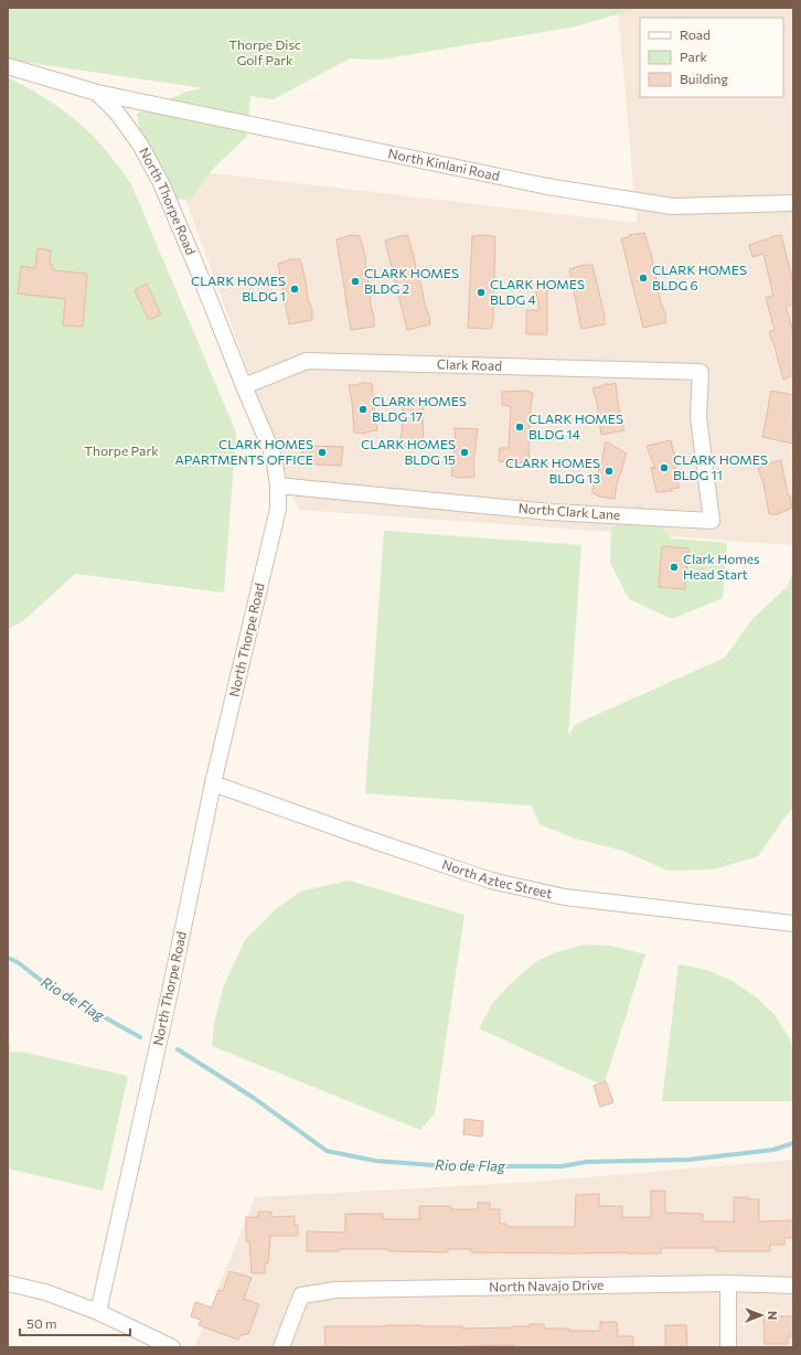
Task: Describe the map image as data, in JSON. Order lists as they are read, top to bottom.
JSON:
{
  "streets": {
    "street": [
      "North Kinlani Road",
      "North Thorpe Road",
      "Clark Road",
      "North Clark Lane",
      "North Aztec Street",
      "North Navajo Drive"
    ]
  },
  "crossings": [
    ["North Kinlani Road", "North Thorpe Road"],
    ["North Thorpe Road", "Clark Road"],
    ["North Thorpe Road", "North Clark Lane"],
    ["North Thorpe Road", "North Aztec Street"],
    ["Clark Road", "North Clark Lane"]
  ],
  "water": ["Rio de Flag"],
  "parks": ["Thorpe Disc Golf Park", "Thorpe Park"],
  "places": [
    "CLARK HOMES BLDG 6",
    "CLARK HOMES BLDG 2",
    "CLARK HOMES BLDG 1",
    "CLARK HOMES BLDG 4",
    "CLARK HOMES BLDG 17",
    "CLARK HOMES BLDG 14",
    "CLARK HOMES APARTMENTS OFFICE",
    "CLARK HOMES BLDG 15",
    "CLARK HOMES BLDG 11",
    "CLARK HOMES BLDG 13",
    "Clark Homes Head Start"
  ],
  "legend": ["Road", "Park", "Building"],
  "scale_bar": "50 m",
  "north": "right"
}
